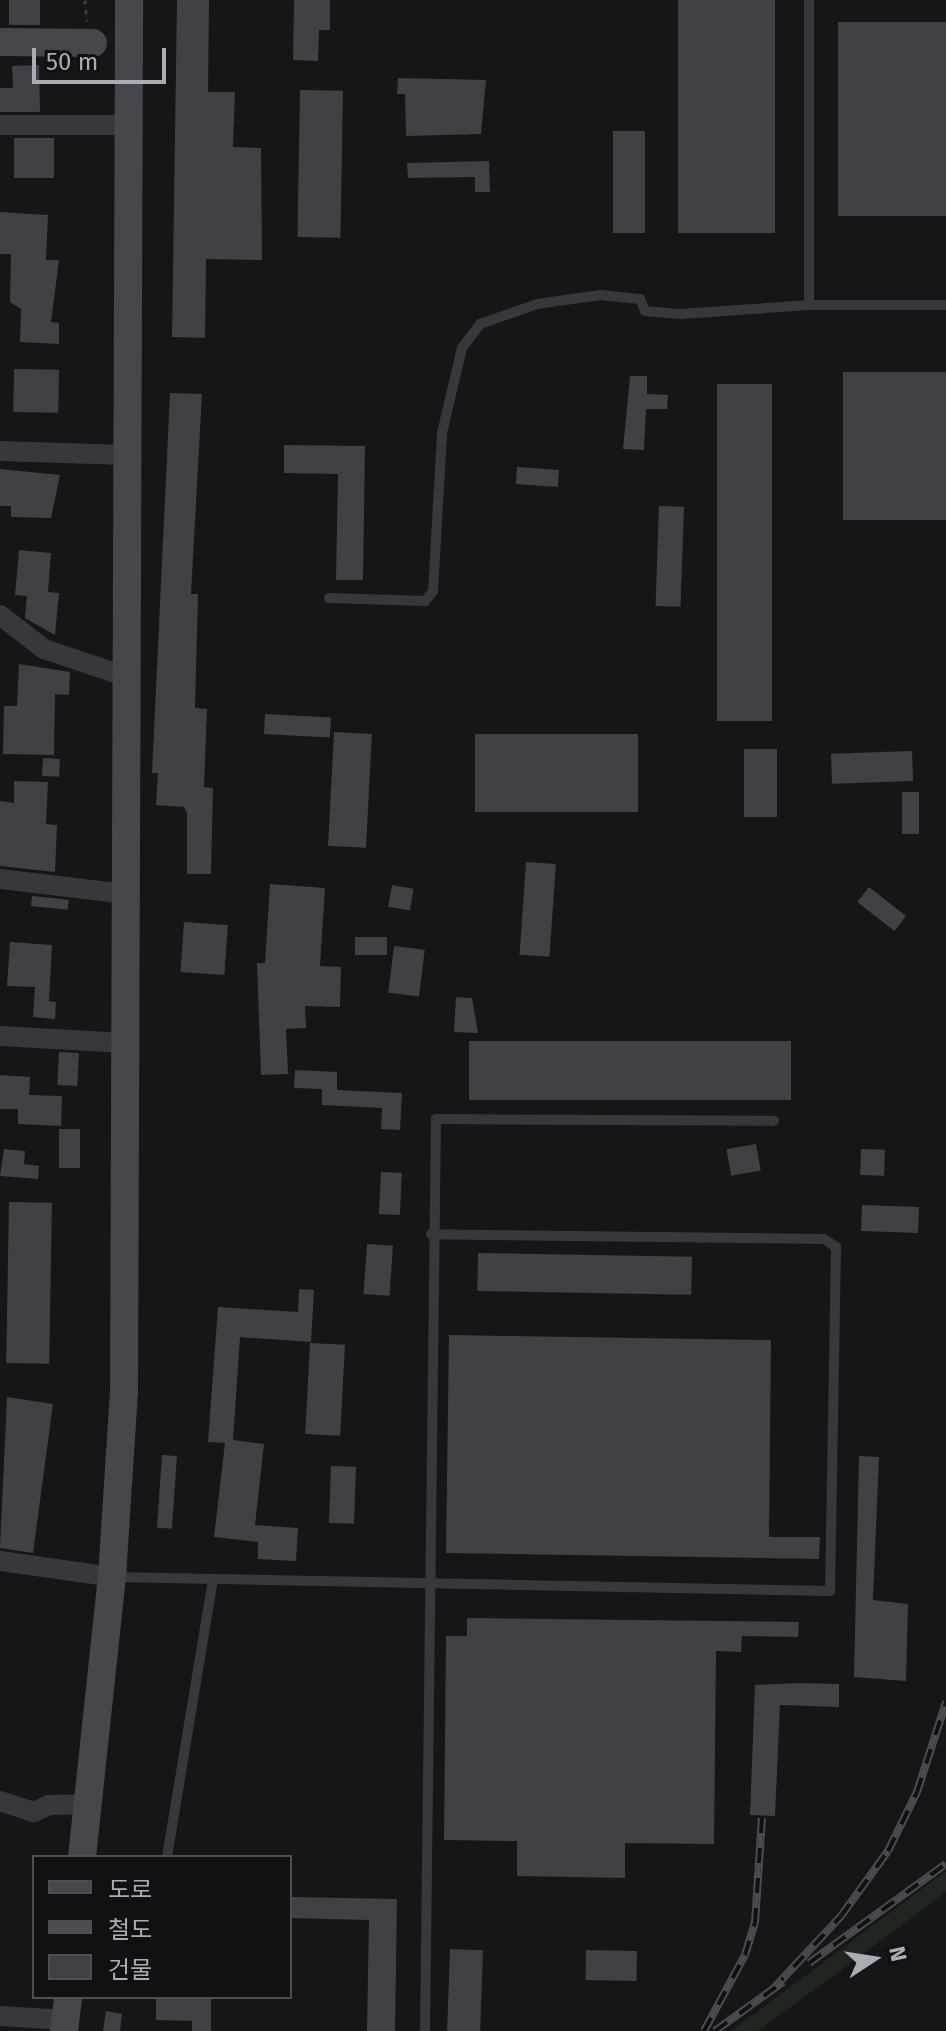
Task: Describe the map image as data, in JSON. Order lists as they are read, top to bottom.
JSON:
{
  "legend": ["도로", "철도", "건물"],
  "scale_bar": "50 m",
  "north": "right"
}
